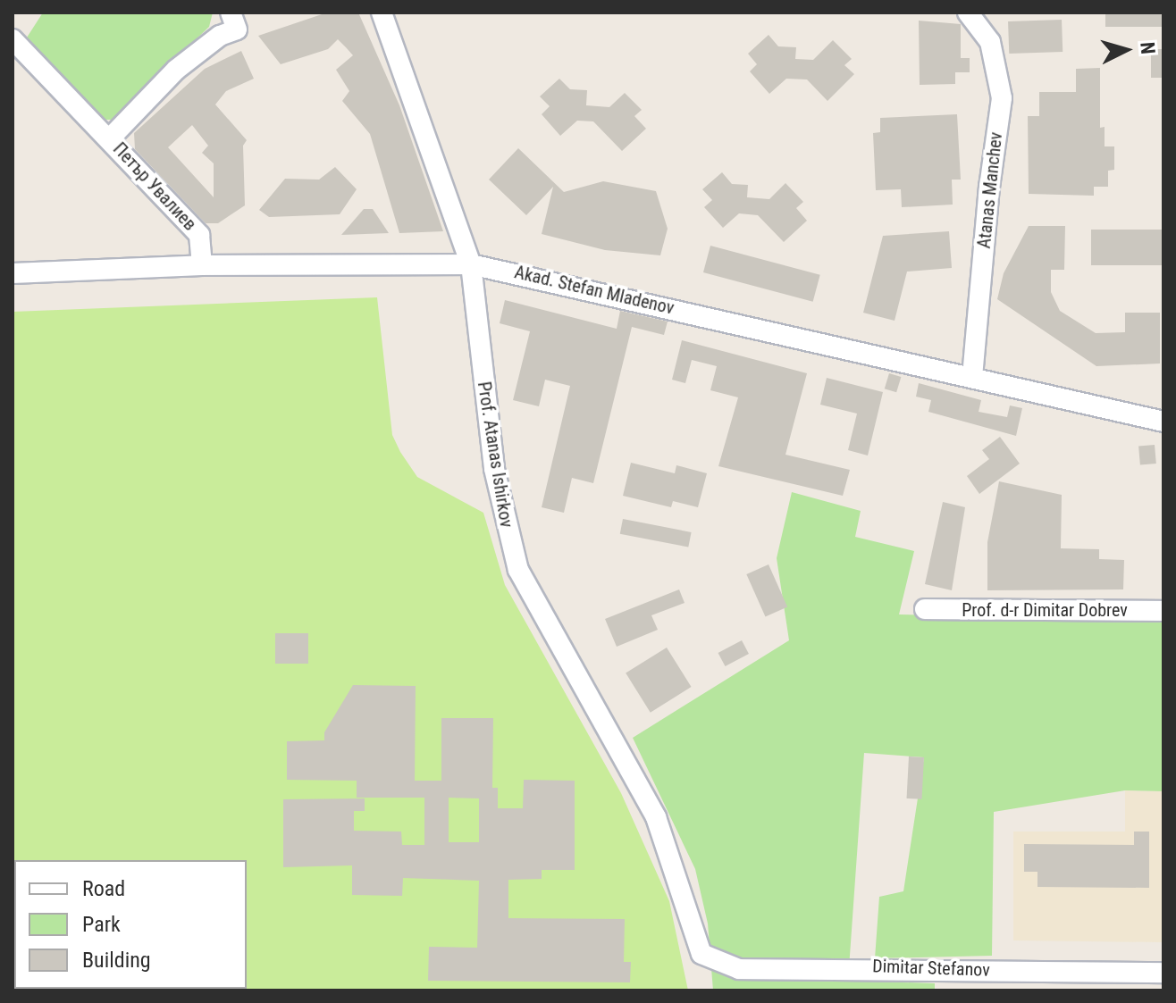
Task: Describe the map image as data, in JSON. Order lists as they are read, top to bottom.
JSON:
{
  "streets": {
    "street": [
      "Atanas Manchev",
      "Akad. Stefan Mladenov",
      "Prof. Atanas Ishirkov",
      "Prof. d-r Dimitar Dobrev",
      "Dimitar Stefanov"
    ]
  },
  "crossings": [
    ["Atanas Manchev", "Akad. Stefan Mladenov"],
    ["Akad. Stefan Mladenov", "Prof. Atanas Ishirkov"],
    ["Prof. Atanas Ishirkov", "Dimitar Stefanov"]
  ],
  "legend": ["Road", "Park", "Building"],
  "north": "right"
}
